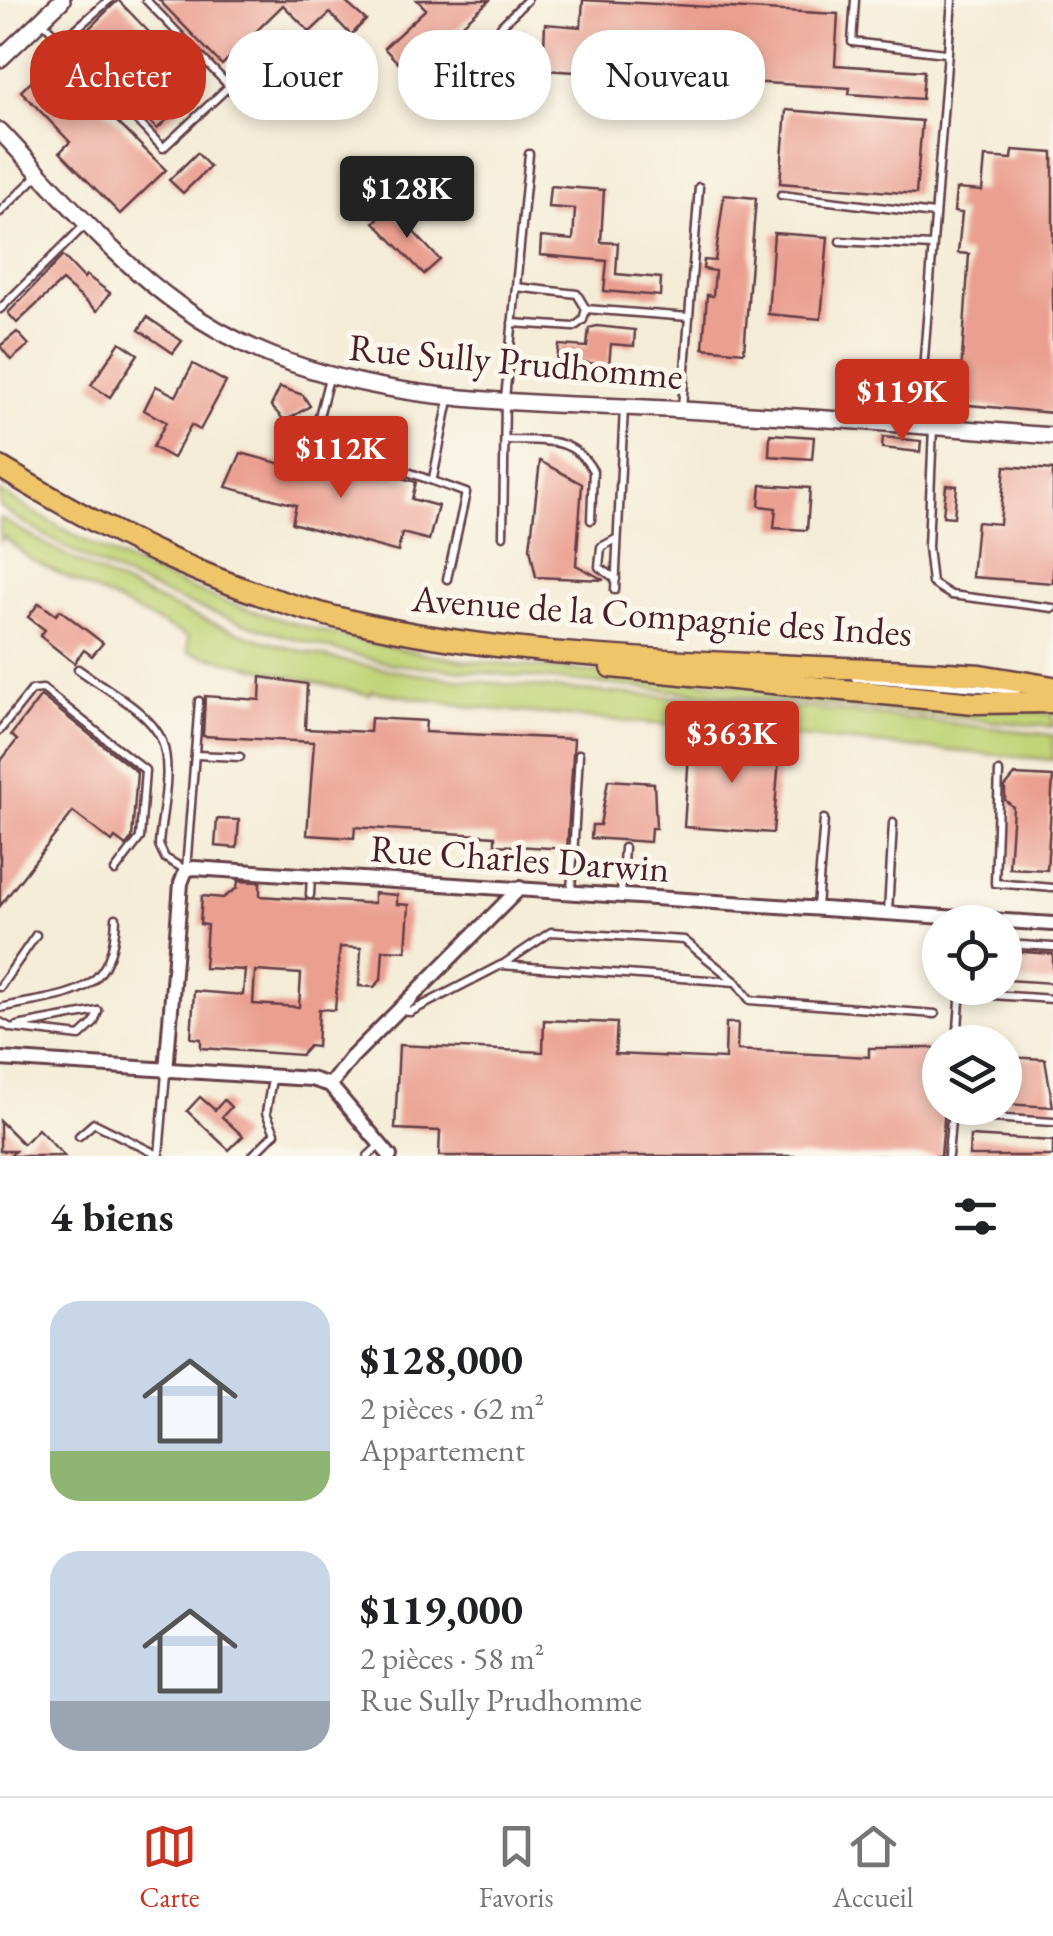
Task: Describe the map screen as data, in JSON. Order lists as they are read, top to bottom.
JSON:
{
  "streets": {
    "main road": ["Avenue de la Compagnie des Indes"],
    "street": ["Rue Sully Prudhomme", "Rue Charles Darwin"]
  },
  "page": {
    "chip": [
      "Acheter",
      "Louer",
      "Filtres",
      "Nouveau"
    ],
    "price": [
      "$128K",
      "$119K",
      "$112K",
      "$363K"
    ],
    "heading": "4 biens",
    "list": [
      {
        "name": "$128,000",
        "note": "2 pièces · 62 m² · Appartement"
      },
      {
        "name": "$119,000",
        "note": "2 pièces · 58 m² · Rue Sully Prudhomme"
      }
    ],
    "tabs": ["Carte", "Favoris", "Accueil"]
  }
}
